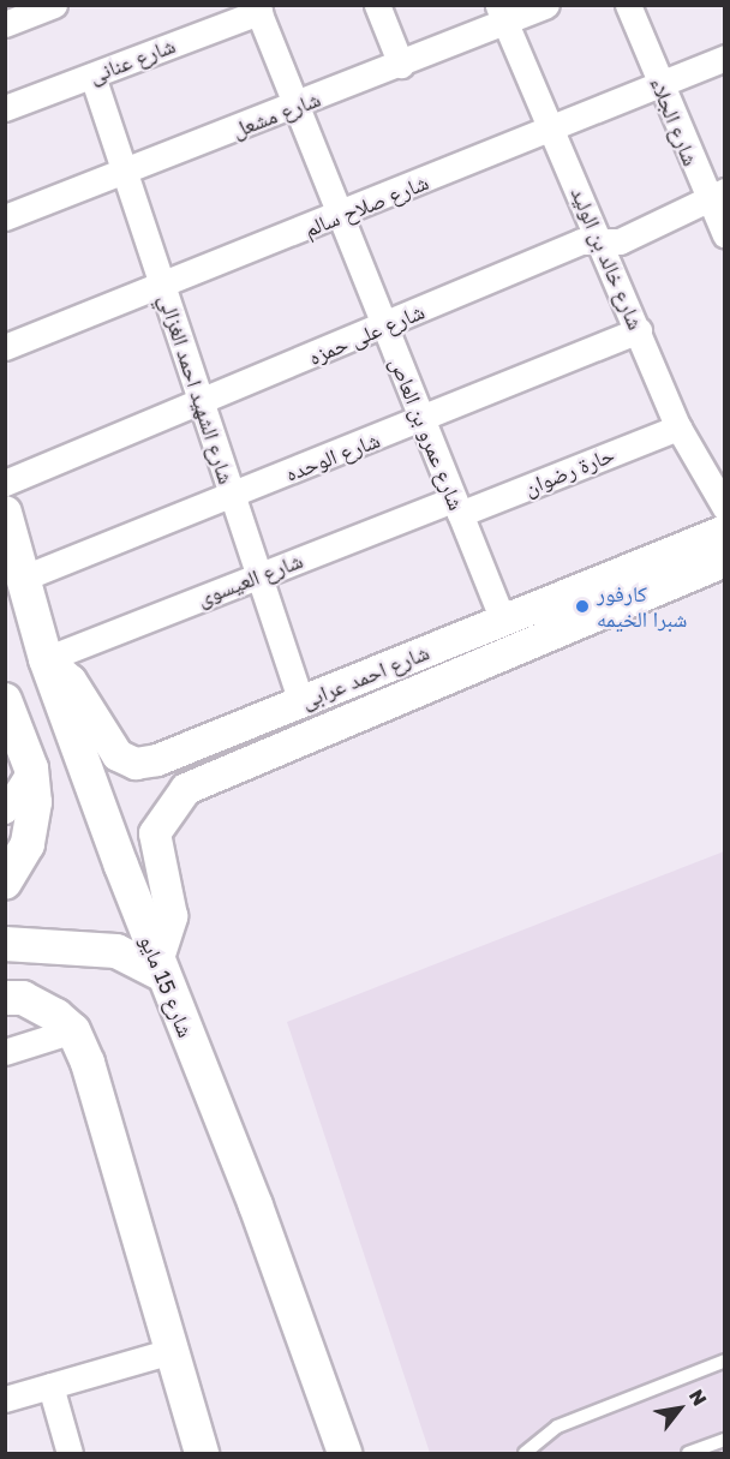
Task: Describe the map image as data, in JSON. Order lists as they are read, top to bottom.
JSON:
{
  "streets": {
    "main road": ["شارع 15 مايو"],
    "street": [
      "شارع عنانى",
      "شارع مشعل",
      "شارع الجلاء",
      "شارع صلاح سالم",
      "شارع خالد بن الوليد",
      "شارع على حمزه",
      "شارع الشهيد احمد الغزالي",
      "شارع عمرو بن العاص",
      "شارع الوحده",
      "حارة رضوان",
      "شارع العيسوى",
      "شارع احمد عرابى"
    ]
  },
  "crossings": [
    ["شارع عنانى", "شارع الشهيد احمد الغزالي"],
    ["شارع عنانى", "شارع عمرو بن العاص"],
    ["شارع مشعل", "شارع خالد بن الوليد"],
    ["شارع مشعل", "شارع الشهيد احمد الغزالي"],
    ["شارع مشعل", "شارع عمرو بن العاص"],
    ["شارع الجلاء", "شارع صلاح سالم"],
    ["شارع الجلاء", "شارع على حمزه"],
    ["شارع صلاح سالم", "شارع خالد بن الوليد"],
    ["شارع صلاح سالم", "شارع الشهيد احمد الغزالي"],
    ["شارع صلاح سالم", "شارع عمرو بن العاص"],
    ["شارع خالد بن الوليد", "شارع على حمزه"],
    ["شارع خالد بن الوليد", "شارع الوحده"],
    ["شارع خالد بن الوليد", "حارة رضوان"],
    ["شارع على حمزه", "شارع الشهيد احمد الغزالي"],
    ["شارع على حمزه", "شارع عمرو بن العاص"],
    ["شارع الشهيد احمد الغزالي", "شارع الوحده"],
    ["شارع الشهيد احمد الغزالي", "شارع العيسوى"],
    ["شارع الشهيد احمد الغزالي", "شارع احمد عرابى"],
    ["شارع عمرو بن العاص", "شارع الوحده"],
    ["شارع عمرو بن العاص", "حارة رضوان"],
    ["شارع عمرو بن العاص", "شارع العيسوى"],
    ["شارع عمرو بن العاص", "شارع احمد عرابى"],
    ["شارع الوحده", "شارع 15 مايو"],
    ["حارة رضوان", "شارع العيسوى"],
    ["شارع العيسوى", "شارع احمد عرابى"],
    ["شارع العيسوى", "شارع 15 مايو"],
    ["شارع احمد عرابى", "شارع 15 مايو"]
  ],
  "places": ["كارفور شبرا الخيمه"],
  "north": "top right"
}
